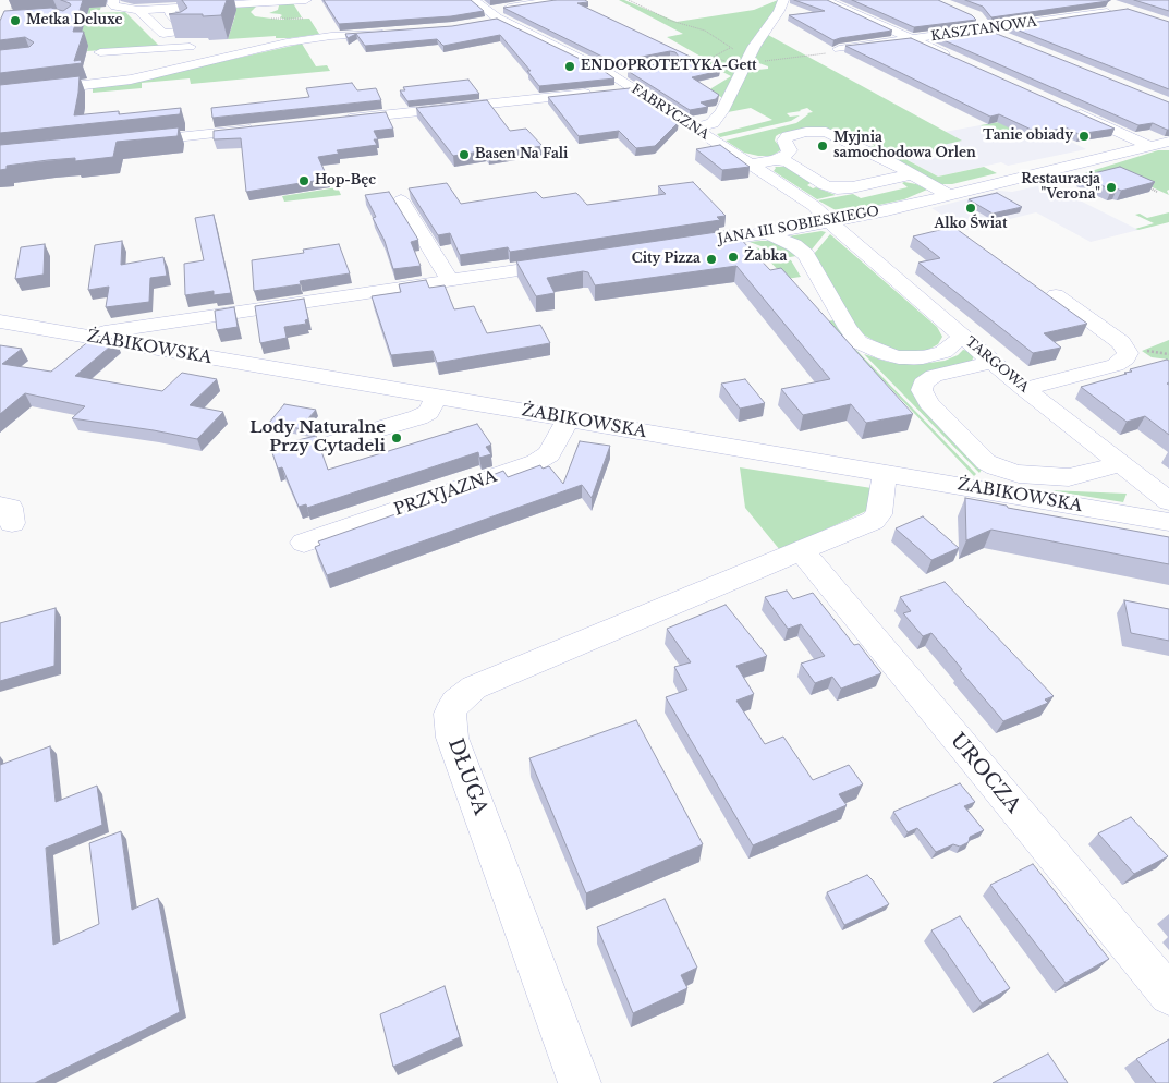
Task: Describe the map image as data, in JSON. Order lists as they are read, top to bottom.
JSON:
{
  "streets": {
    "street": [
      "KASZTANOWA",
      "FABRYCZNA",
      "JANA III SOBIESKIEGO",
      "ŻABIKOWSKA",
      "TARGOWA",
      "PRZYJAZNA",
      "UROCZA",
      "DŁUGA"
    ]
  },
  "crossings": [
    ["FABRYCZNA", "JANA III SOBIESKIEGO"],
    ["FABRYCZNA", "TARGOWA"],
    ["JANA III SOBIESKIEGO", "TARGOWA"],
    ["ŻABIKOWSKA", "PRZYJAZNA"],
    ["ŻABIKOWSKA", "DŁUGA"],
    ["UROCZA", "DŁUGA"]
  ],
  "places": [
    "Metka Deluxe",
    "ENDOPROTETYKA-Gett",
    "Tanie obiady",
    "Myjnia samochodowa Orlen",
    "Basen Na Fali",
    "Hop-Bęc",
    "Restauracja \"Verona\"",
    "Alko Świat",
    "Żabka",
    "City Pizza",
    "Lody Naturalne Przy Cytadeli"
  ]
}
